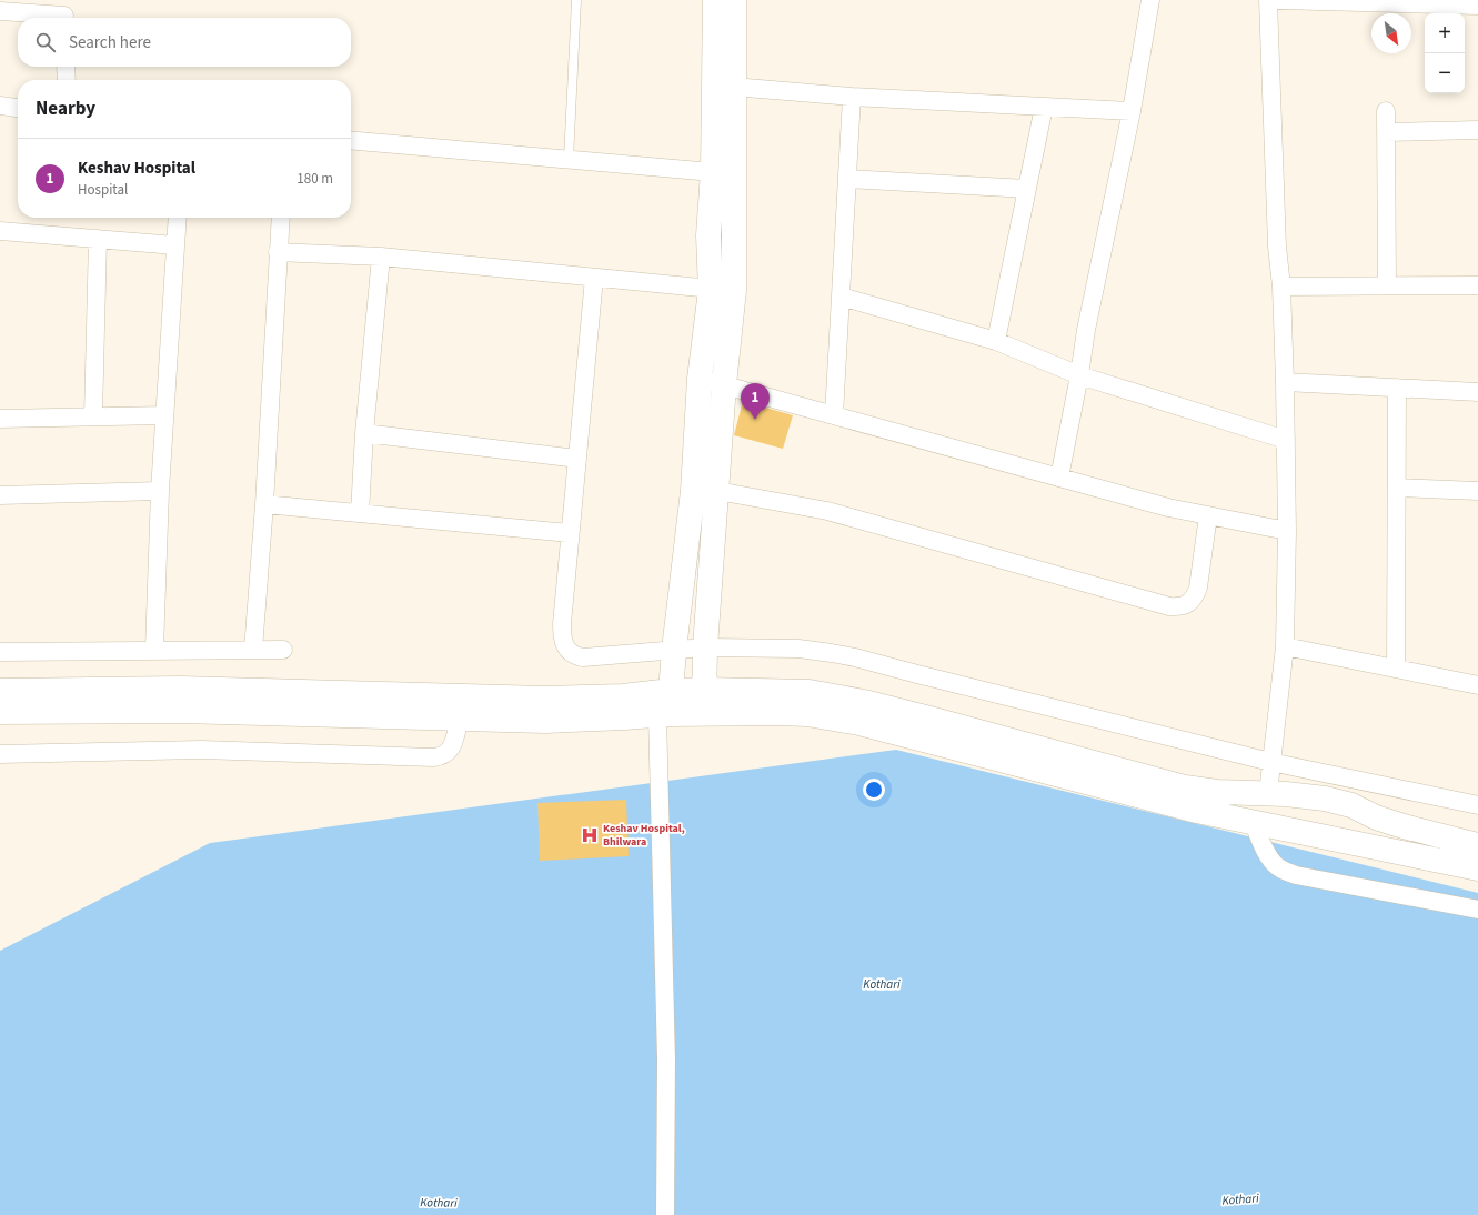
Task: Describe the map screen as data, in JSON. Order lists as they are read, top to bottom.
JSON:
{
  "water": ["Kothari"],
  "places": {
    "hospital": ["Keshav Hospital, Bhilwara"]
  },
  "north": "bottom right",
  "page": {
    "map_buttons": ["+", "−"],
    "search": "Search here",
    "heading": "Nearby",
    "list": [
      {
        "mark": "1",
        "name": "Keshav Hospital",
        "note": "Hospital",
        "value": "180 m"
      }
    ],
    "pins": "1"
  }
}
